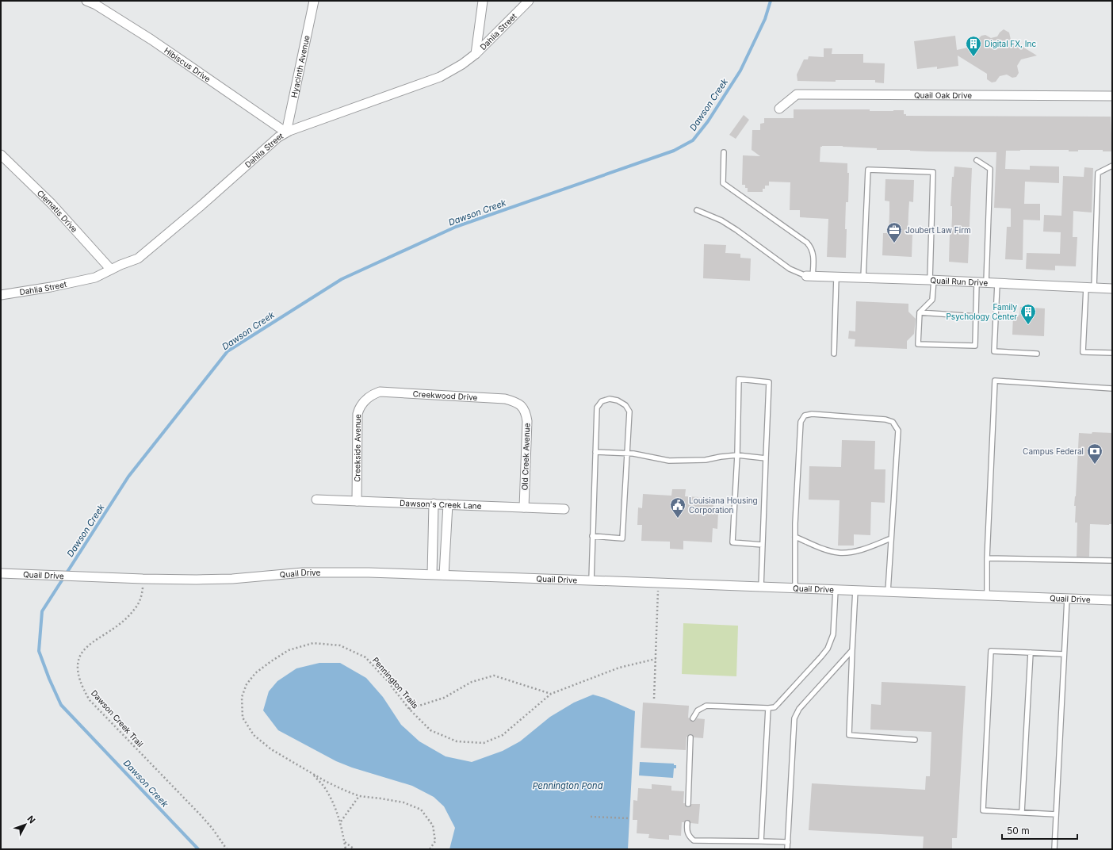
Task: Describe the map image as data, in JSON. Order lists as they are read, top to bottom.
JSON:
{
  "streets": {
    "street": [
      "Dahlia Street",
      "Hibiscus Drive",
      "Hyacinth Avenue",
      "Quail Oak Drive",
      "Clematis Drive",
      "Quail Run Drive",
      "Creekwood Drive",
      "Creekside Avenue",
      "Old Creek Avenue",
      "Dawson's Creek Lane",
      "Quail Drive"
    ],
    "path": ["Pennington Trails", "Dawson Creek Trail"]
  },
  "crossings": [
    ["Dahlia Street", "Hibiscus Drive"],
    ["Dahlia Street", "Hyacinth Avenue"],
    ["Dahlia Street", "Clematis Drive"],
    ["Hibiscus Drive", "Hyacinth Avenue"],
    ["Creekwood Drive", "Creekside Avenue"],
    ["Creekwood Drive", "Old Creek Avenue"],
    ["Creekside Avenue", "Dawson's Creek Lane"],
    ["Old Creek Avenue", "Dawson's Creek Lane"],
    ["Quail Drive", "Dawson Creek Trail"]
  ],
  "water": ["Dawson Creek", "Pennington Pond"],
  "places": {
    "building": ["Digital FX, Inc", "Family Psychology Center"],
    "office": ["Joubert Law Firm"],
    "bank": ["Campus Federal"],
    "public building": ["Louisiana Housing Corporation"]
  },
  "scale_bar": "50 m",
  "north": "top right"
}
